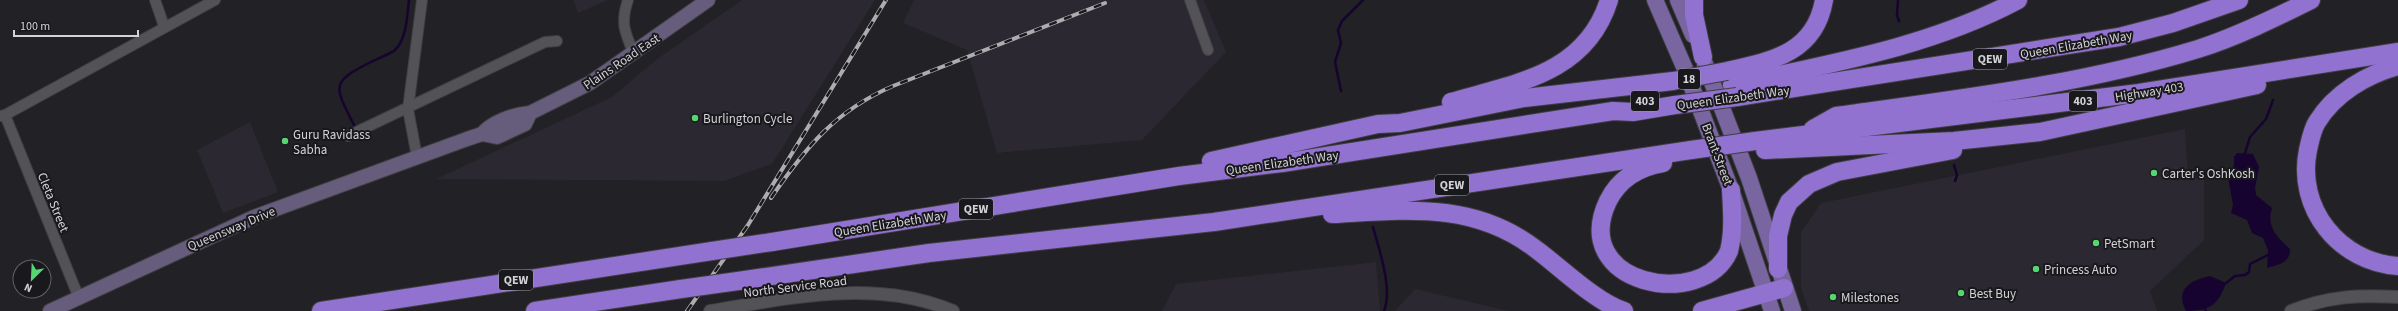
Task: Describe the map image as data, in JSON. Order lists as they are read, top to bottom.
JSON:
{
  "streets": {
    "highway": [
      "Queen Elizabeth Way",
      "QEW",
      "Highway 403",
      "403"
    ],
    "main road": [
      "Plains Road East",
      "18",
      "Brant Street",
      "Queensway Drive"
    ],
    "street": ["Cleta Street", "North Service Road"]
  },
  "crossings": [
    ["QEW", "Highway 403"],
    ["Plains Road East", "Queensway Drive"],
    ["Cleta Street", "Queensway Drive"]
  ],
  "places": [
    "Burlington Cycle",
    "Guru Ravidass Sabha",
    "Carter's OshKosh",
    "PetSmart",
    "Princess Auto",
    "Best Buy",
    "Milestones"
  ],
  "scale_bar": "100 m",
  "north": "bottom left"
}
